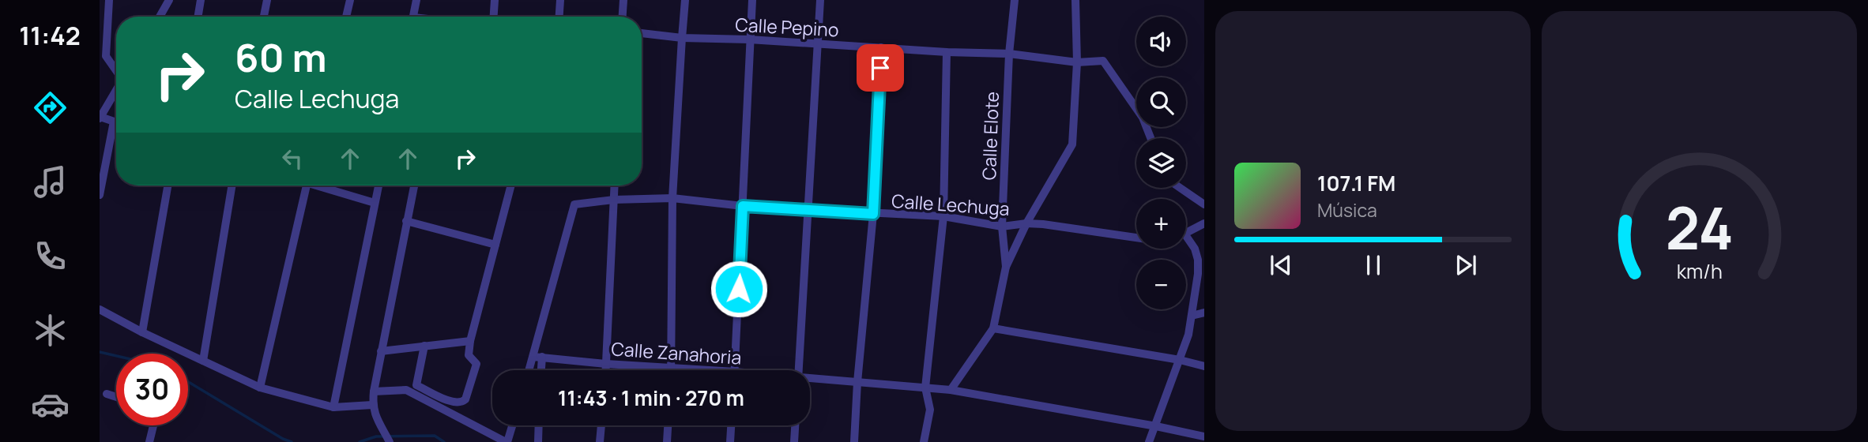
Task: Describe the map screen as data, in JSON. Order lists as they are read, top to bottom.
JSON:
{
  "streets": {
    "street": [
      "Calle Pepino",
      "Calle Elote",
      "Calle Lechuga",
      "Calle Zanahoria"
    ]
  },
  "crossings": [
    ["Calle Pepino", "Calle Elote"],
    ["Calle Elote", "Calle Lechuga"],
    ["Calle Elote", "Calle Zanahoria"],
    ["Calle Lechuga", "Calle Zanahoria"]
  ],
  "page": {
    "tabs": "11:42",
    "map_buttons": ["+", "−"],
    "turn": ["60 m", "Calle Lechuga"],
    "song": ["107.1 FM", "Música"],
    "limit": "30",
    "trip": "11:43 · 1 min · 270 m",
    "gauge": ["24", "km/h"]
  }
}
